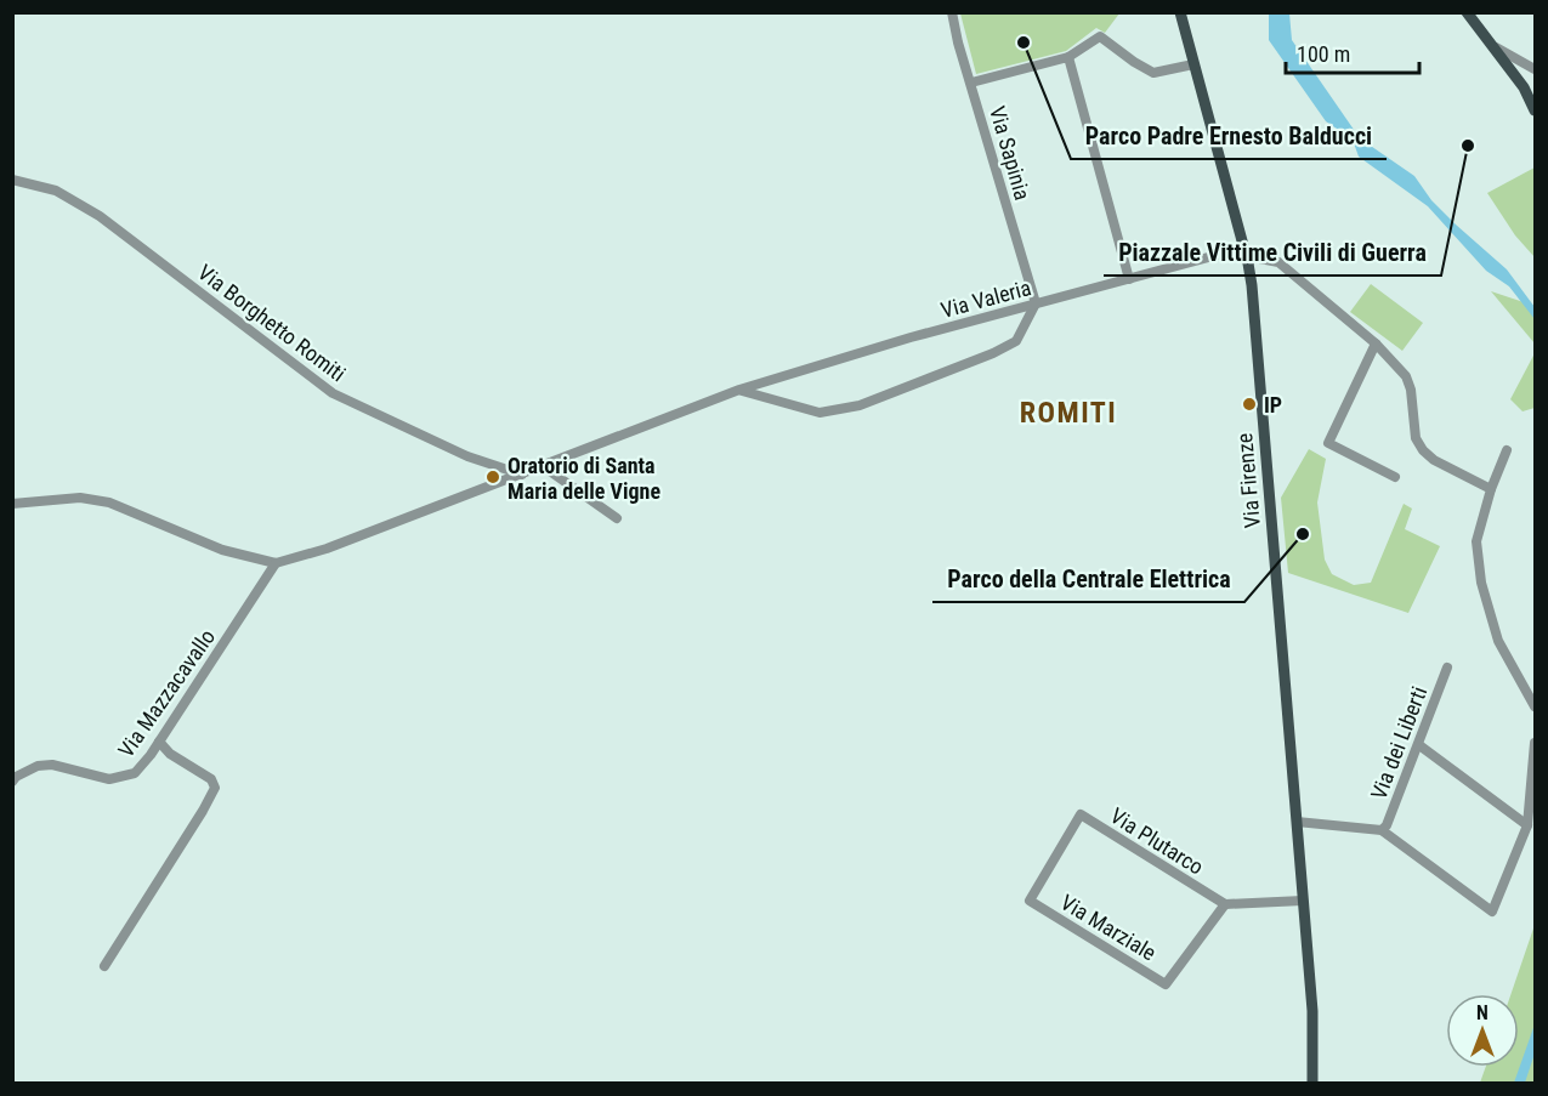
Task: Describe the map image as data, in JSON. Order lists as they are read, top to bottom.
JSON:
{
  "streets": {
    "main road": ["Via Firenze"],
    "street": [
      "Via Sapinia",
      "Via Valeria",
      "Via Borghetto Romiti",
      "Via Mazzacavallo",
      "Via dei Liberti",
      "Via Plutarco",
      "Via Marziale"
    ]
  },
  "crossings": [
    ["Via Sapinia", "Via Valeria"],
    ["Via Valeria", "Via Borghetto Romiti"],
    ["Via Valeria", "Via Firenze"],
    ["Via Valeria", "Via Mazzacavallo"],
    ["Via Plutarco", "Via Marziale"]
  ],
  "districts": ["ROMITI"],
  "places": [
    "Parco Padre Ernesto Balducci",
    "Piazzale Vittime Civili di Guerra",
    "IP",
    "Oratorio di Santa Maria delle Vigne",
    "Parco della Centrale Elettrica"
  ],
  "scale_bar": "100 m",
  "north": "top"
}
